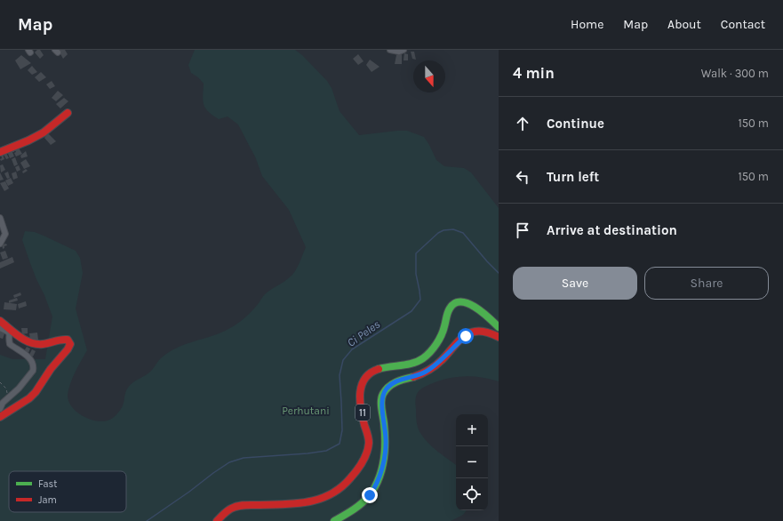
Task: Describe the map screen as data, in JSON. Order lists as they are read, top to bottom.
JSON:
{
  "streets": {
    "main road": ["11"]
  },
  "water": ["Ci Peles"],
  "parks": ["Perhutani"],
  "legend": ["Fast", "Jam"],
  "north": "bottom",
  "page": {
    "header": "Map",
    "nav": [
      "Home",
      "Map",
      "About",
      "Contact"
    ],
    "heading": ["4 min", "Walk · 300 m"],
    "list": [
      ["Continue", "150 m"],
      ["Turn left", "150 m"],
      "Arrive at destination"
    ],
    "buttons": ["Save", "Share"],
    "map_buttons": ["+", "−"]
  }
}
